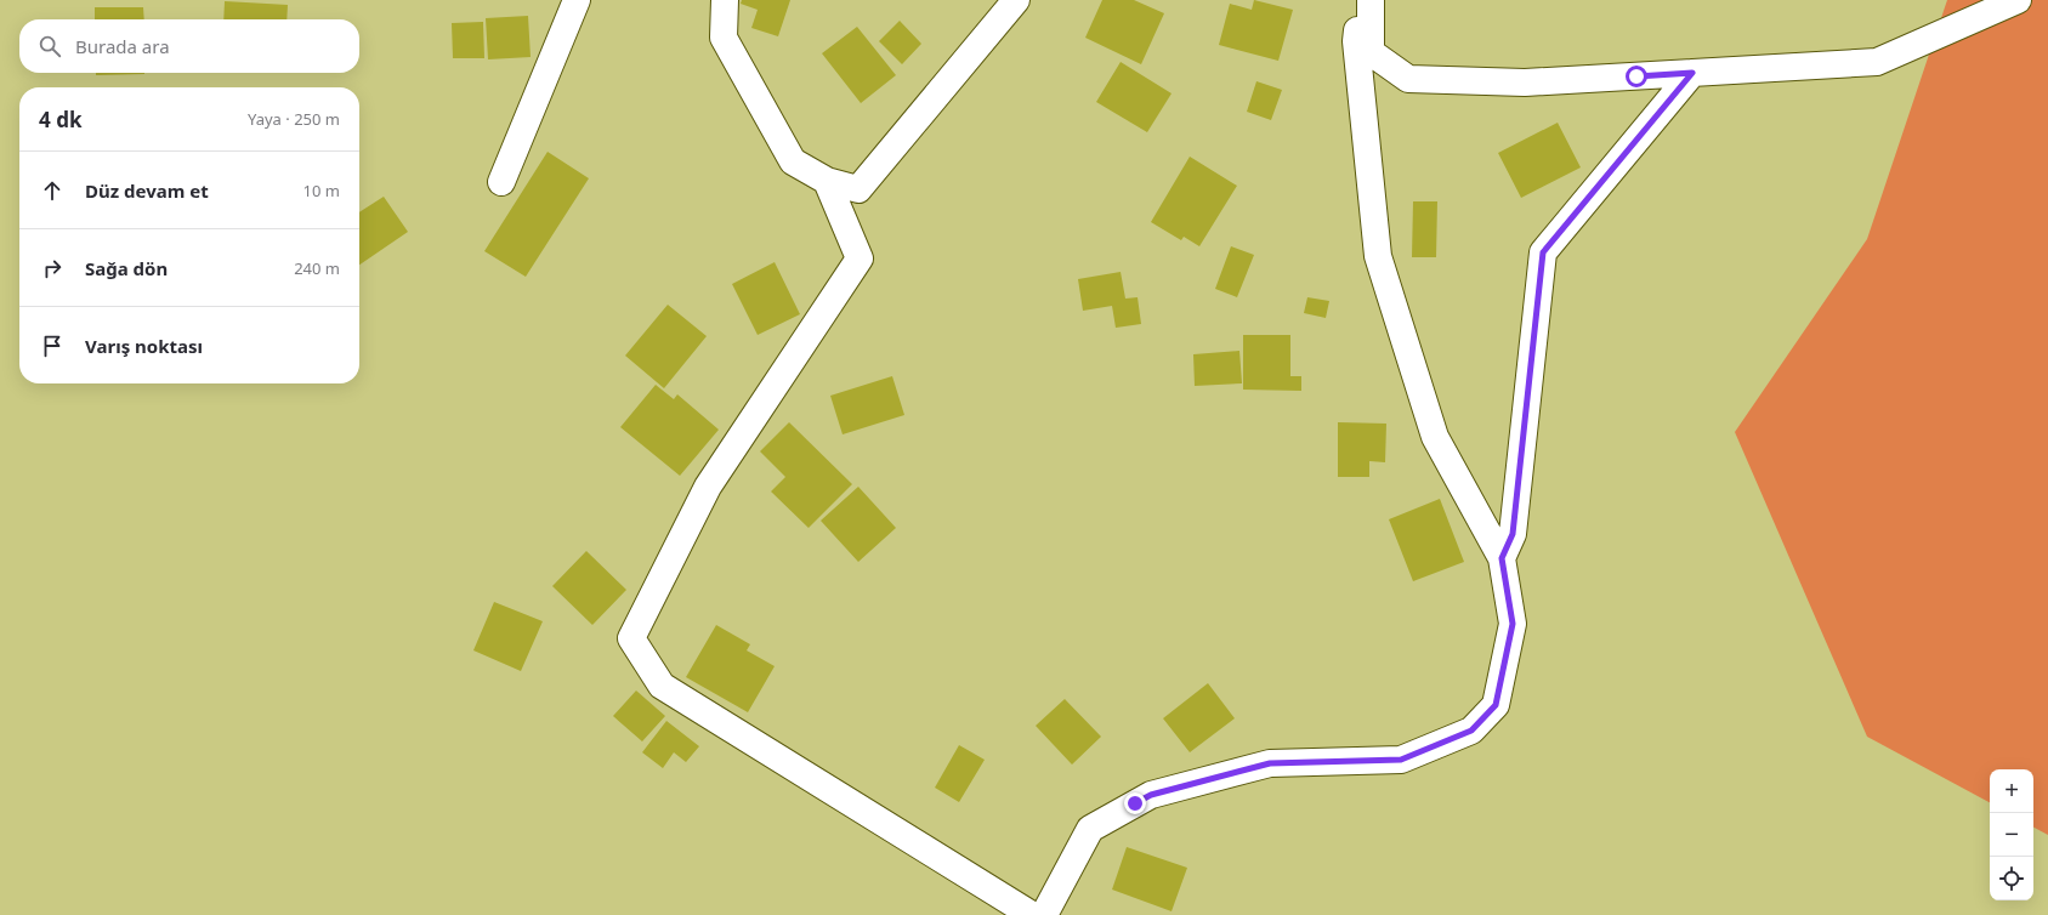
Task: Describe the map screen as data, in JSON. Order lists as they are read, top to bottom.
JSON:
{
  "page": {
    "search": "Burada ara",
    "heading": ["4 dk", "Yaya · 250 m"],
    "list": [
      ["Düz devam et", "10 m"],
      ["Sağa dön", "240 m"],
      "Varış noktası"
    ],
    "map_buttons": ["+", "−"]
  }
}
